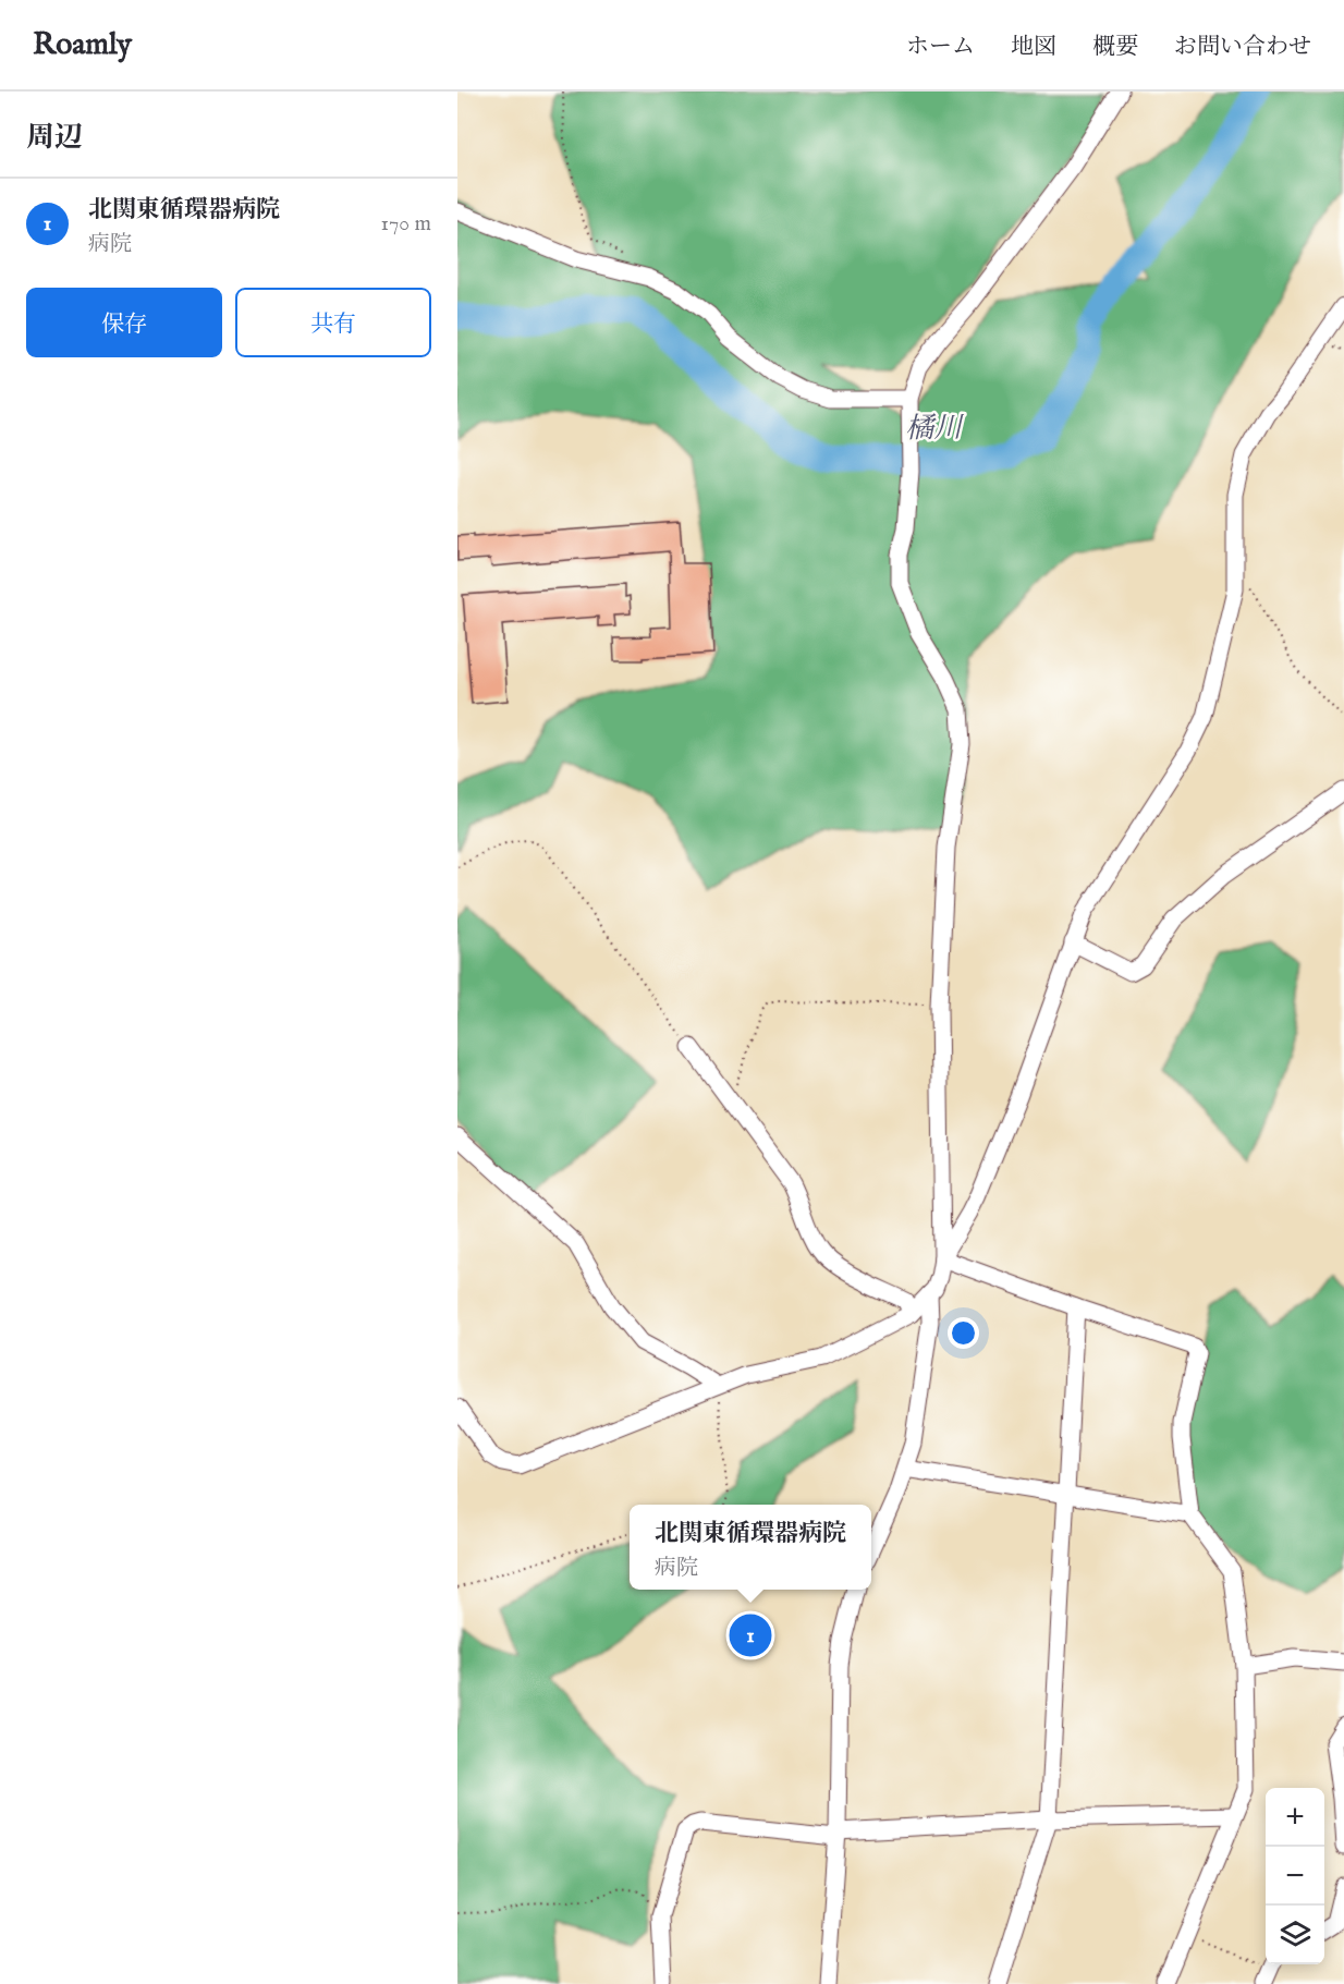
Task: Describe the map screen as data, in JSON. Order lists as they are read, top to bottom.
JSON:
{
  "water": ["橘川"],
  "page": {
    "header": "Roamly",
    "nav": [
      "ホーム",
      "地図",
      "概要",
      "お問い合わせ"
    ],
    "heading": "周辺",
    "list": [
      {
        "mark": "1",
        "name": "北関東循環器病院",
        "note": "病院",
        "value": "170 m"
      }
    ],
    "buttons": ["保存", "共有"],
    "popup": ["北関東循環器病院", "病院"],
    "pins": "1",
    "map_buttons": ["+", "−"]
  }
}
